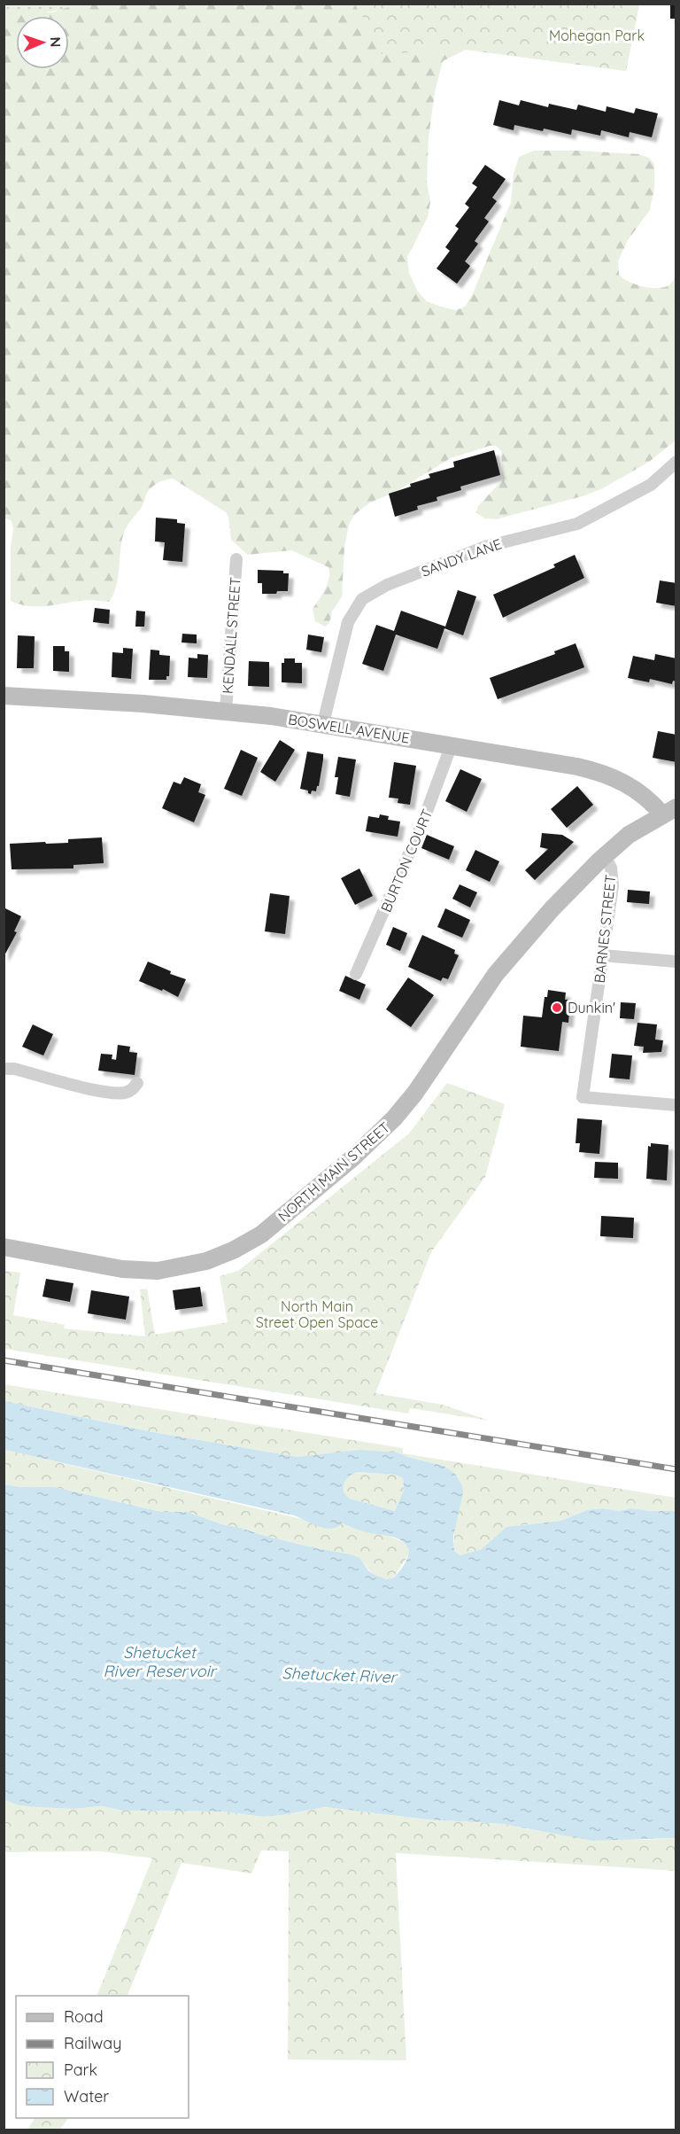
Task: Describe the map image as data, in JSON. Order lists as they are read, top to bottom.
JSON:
{
  "streets": {
    "main road": ["BOSWELL AVENUE", "NORTH MAIN STREET"],
    "street": [
      "SANDY LANE",
      "KENDALL STREET",
      "BURTON COURT",
      "BARNES STREET"
    ]
  },
  "crossings": [
    ["SANDY LANE", "BOSWELL AVENUE"],
    ["KENDALL STREET", "BOSWELL AVENUE"],
    ["BOSWELL AVENUE", "BURTON COURT"],
    ["BOSWELL AVENUE", "NORTH MAIN STREET"],
    ["BARNES STREET", "NORTH MAIN STREET"]
  ],
  "water": ["Shetucket River Reservoir", "Shetucket River"],
  "parks": ["Mohegan Park", "North Main Street Open Space"],
  "places": ["Dunkin'"],
  "legend": [
    "Road",
    "Railway",
    "Park",
    "Water"
  ],
  "north": "right"
}
